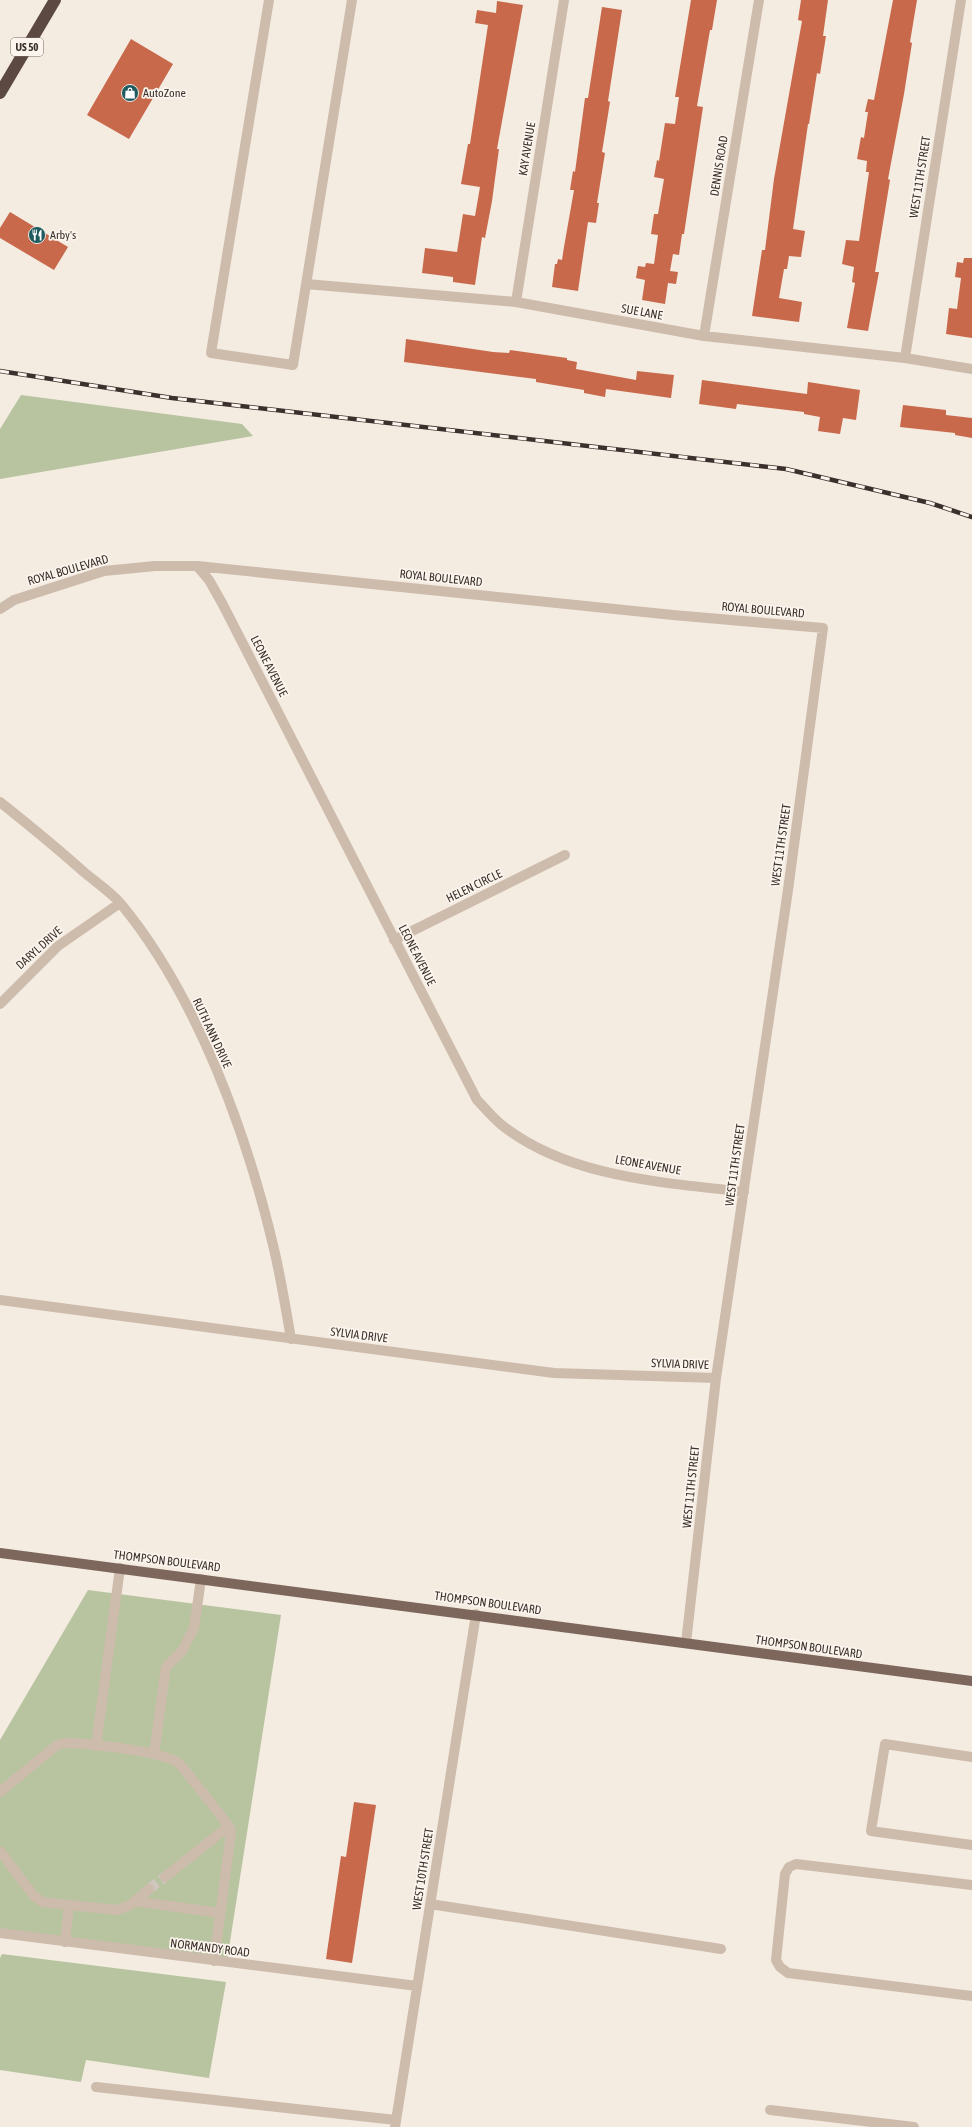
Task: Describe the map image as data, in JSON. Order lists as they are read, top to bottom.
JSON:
{
  "streets": {
    "highway": ["US 50"],
    "main road": ["THOMPSON BOULEVARD"],
    "street": [
      "KAY AVENUE",
      "DENNIS ROAD",
      "WEST 11TH STREET",
      "SUE LANE",
      "ROYAL BOULEVARD",
      "LEONE AVENUE",
      "HELEN CIRCLE",
      "DARYL DRIVE",
      "RUTH ANN DRIVE",
      "SYLVIA DRIVE",
      "WEST 10TH STREET",
      "NORMANDY ROAD"
    ]
  },
  "crossings": [
    ["KAY AVENUE", "SUE LANE"],
    ["DENNIS ROAD", "SUE LANE"],
    ["WEST 11TH STREET", "SUE LANE"],
    ["WEST 11TH STREET", "ROYAL BOULEVARD"],
    ["WEST 11TH STREET", "LEONE AVENUE"],
    ["WEST 11TH STREET", "SYLVIA DRIVE"],
    ["WEST 11TH STREET", "THOMPSON BOULEVARD"],
    ["ROYAL BOULEVARD", "LEONE AVENUE"],
    ["LEONE AVENUE", "HELEN CIRCLE"],
    ["DARYL DRIVE", "RUTH ANN DRIVE"],
    ["RUTH ANN DRIVE", "SYLVIA DRIVE"],
    ["THOMPSON BOULEVARD", "WEST 10TH STREET"],
    ["WEST 10TH STREET", "NORMANDY ROAD"]
  ],
  "places": {
    "shop": ["AutoZone"],
    "restaurant": ["Arby's"]
  }
}
